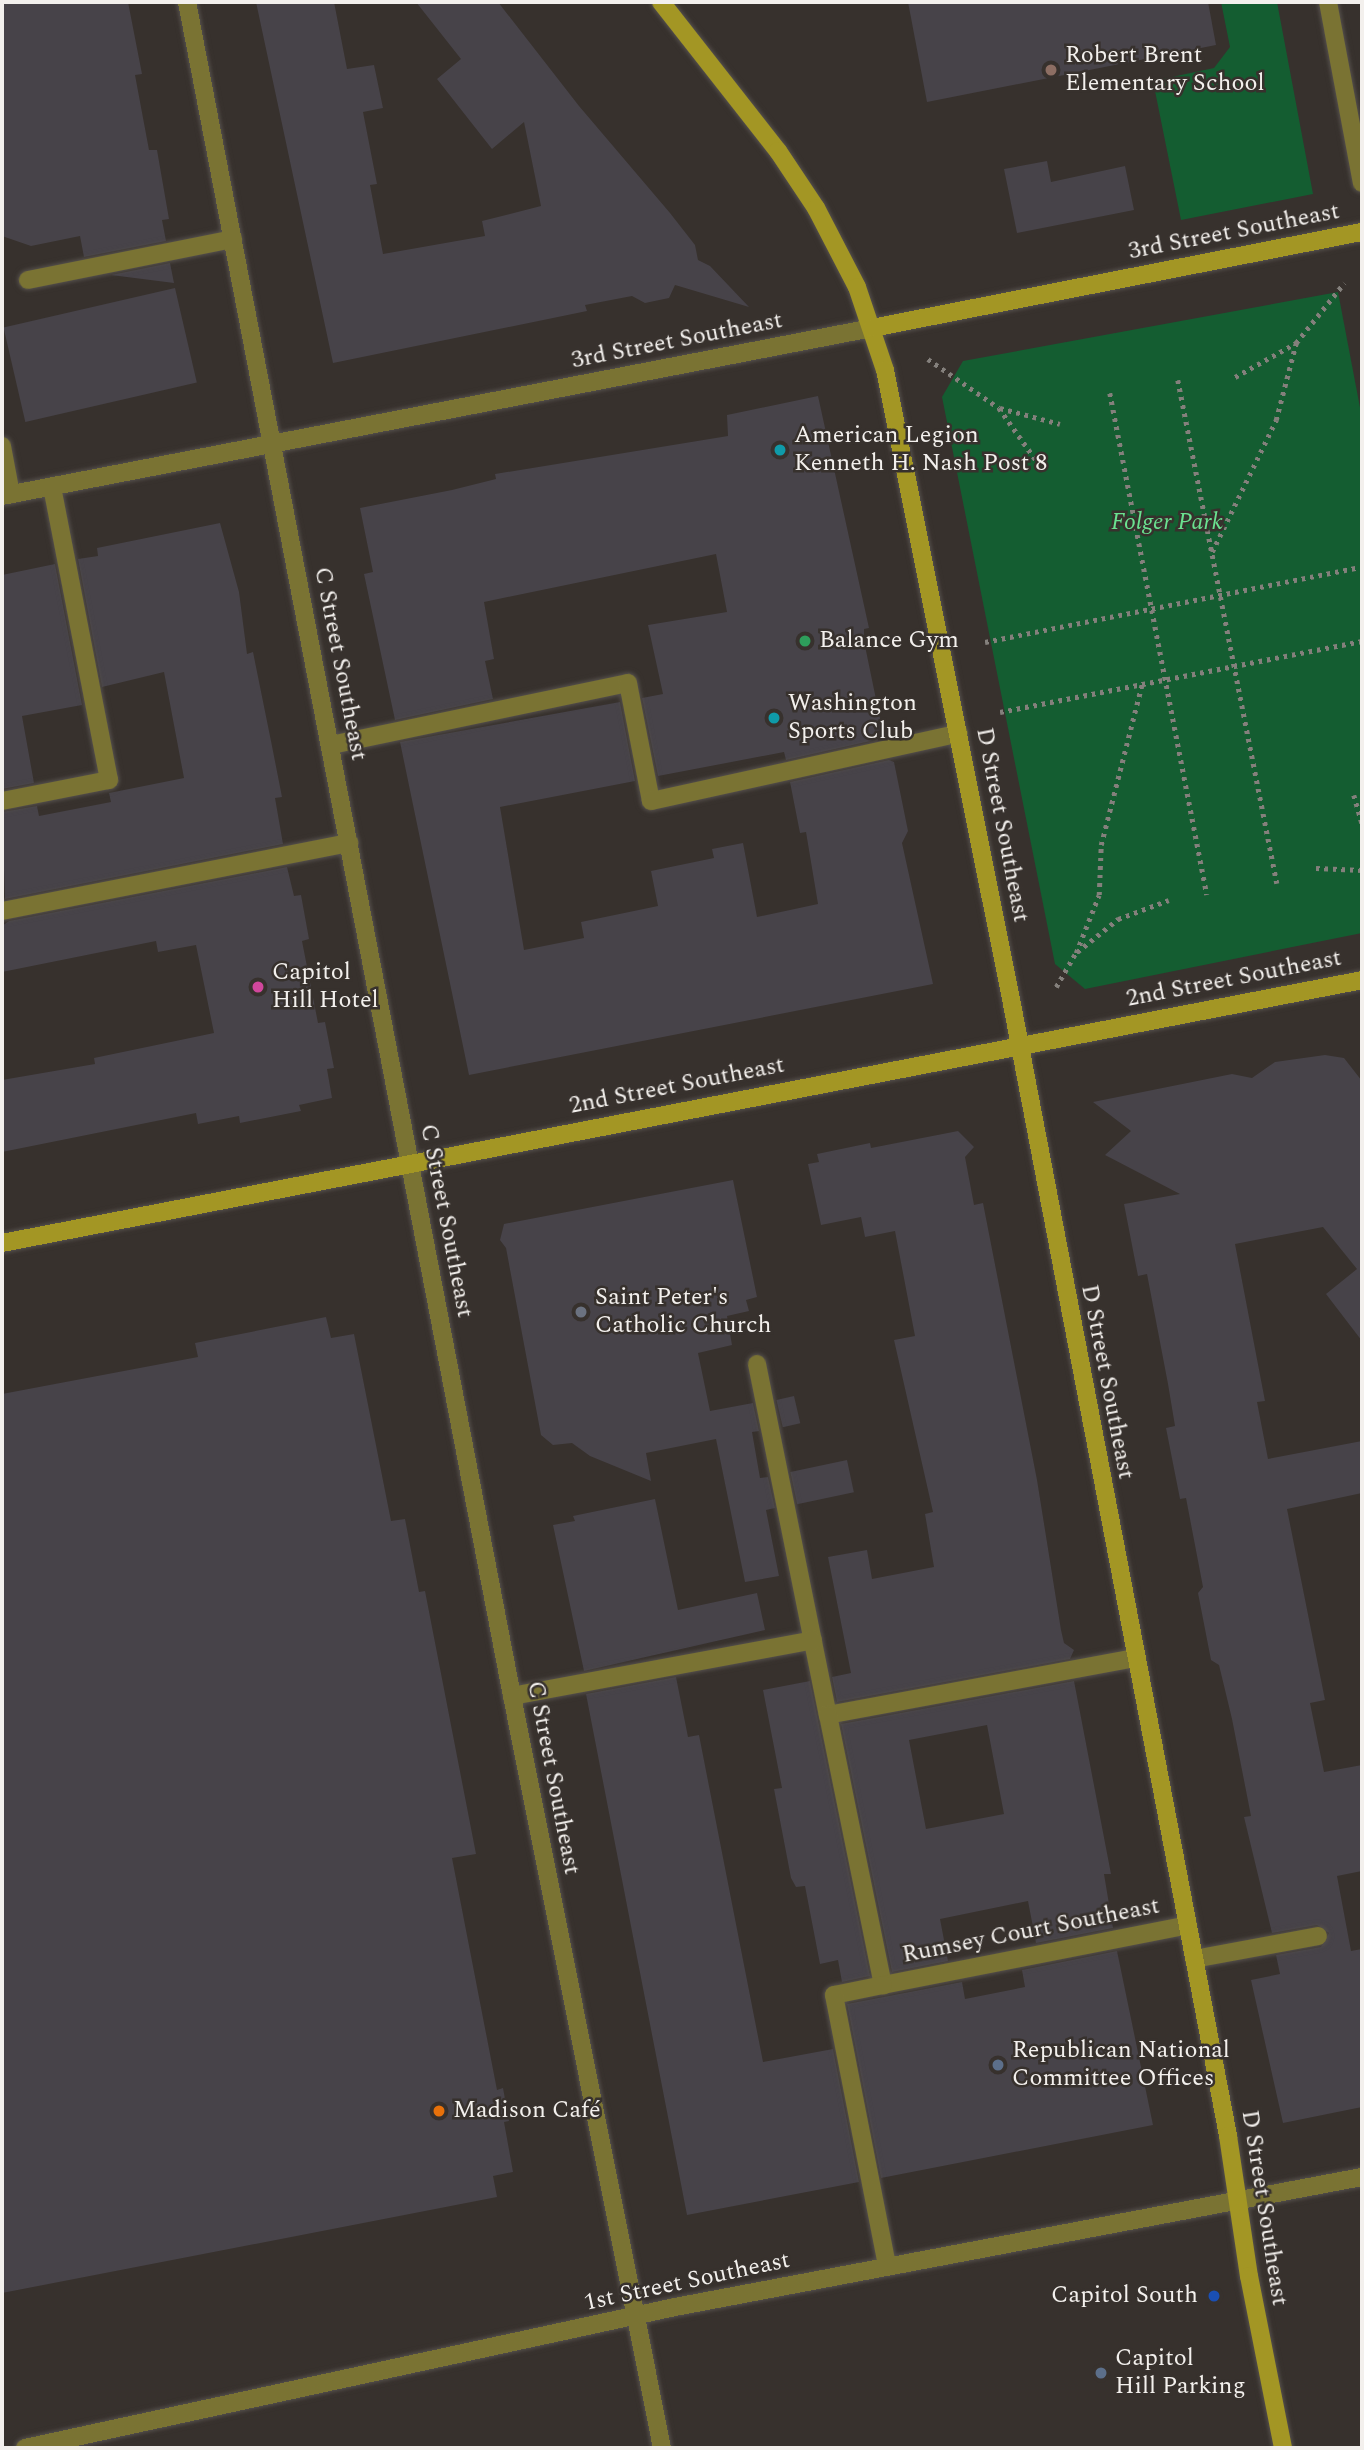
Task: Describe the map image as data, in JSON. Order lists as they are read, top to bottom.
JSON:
{
  "streets": {
    "street": [
      "3rd Street Southeast",
      "C Street Southeast",
      "D Street Southeast",
      "2nd Street Southeast",
      "Rumsey Court Southeast",
      "1st Street Southeast"
    ]
  },
  "crossings": [
    ["3rd Street Southeast", "C Street Southeast"],
    ["3rd Street Southeast", "D Street Southeast"],
    ["C Street Southeast", "2nd Street Southeast"],
    ["C Street Southeast", "1st Street Southeast"],
    ["D Street Southeast", "2nd Street Southeast"],
    ["D Street Southeast", "Rumsey Court Southeast"],
    ["D Street Southeast", "1st Street Southeast"]
  ],
  "parks": ["Folger Park"],
  "places": [
    "Robert Brent Elementary School",
    "American Legion Kenneth H. Nash Post 8",
    "Balance Gym",
    "Washington Sports Club",
    "Capitol Hill Hotel",
    "Saint Peter's Catholic Church",
    "Republican National Committee Offices",
    "Madison Café",
    "Capitol South",
    "Capitol Hill Parking"
  ]
}
